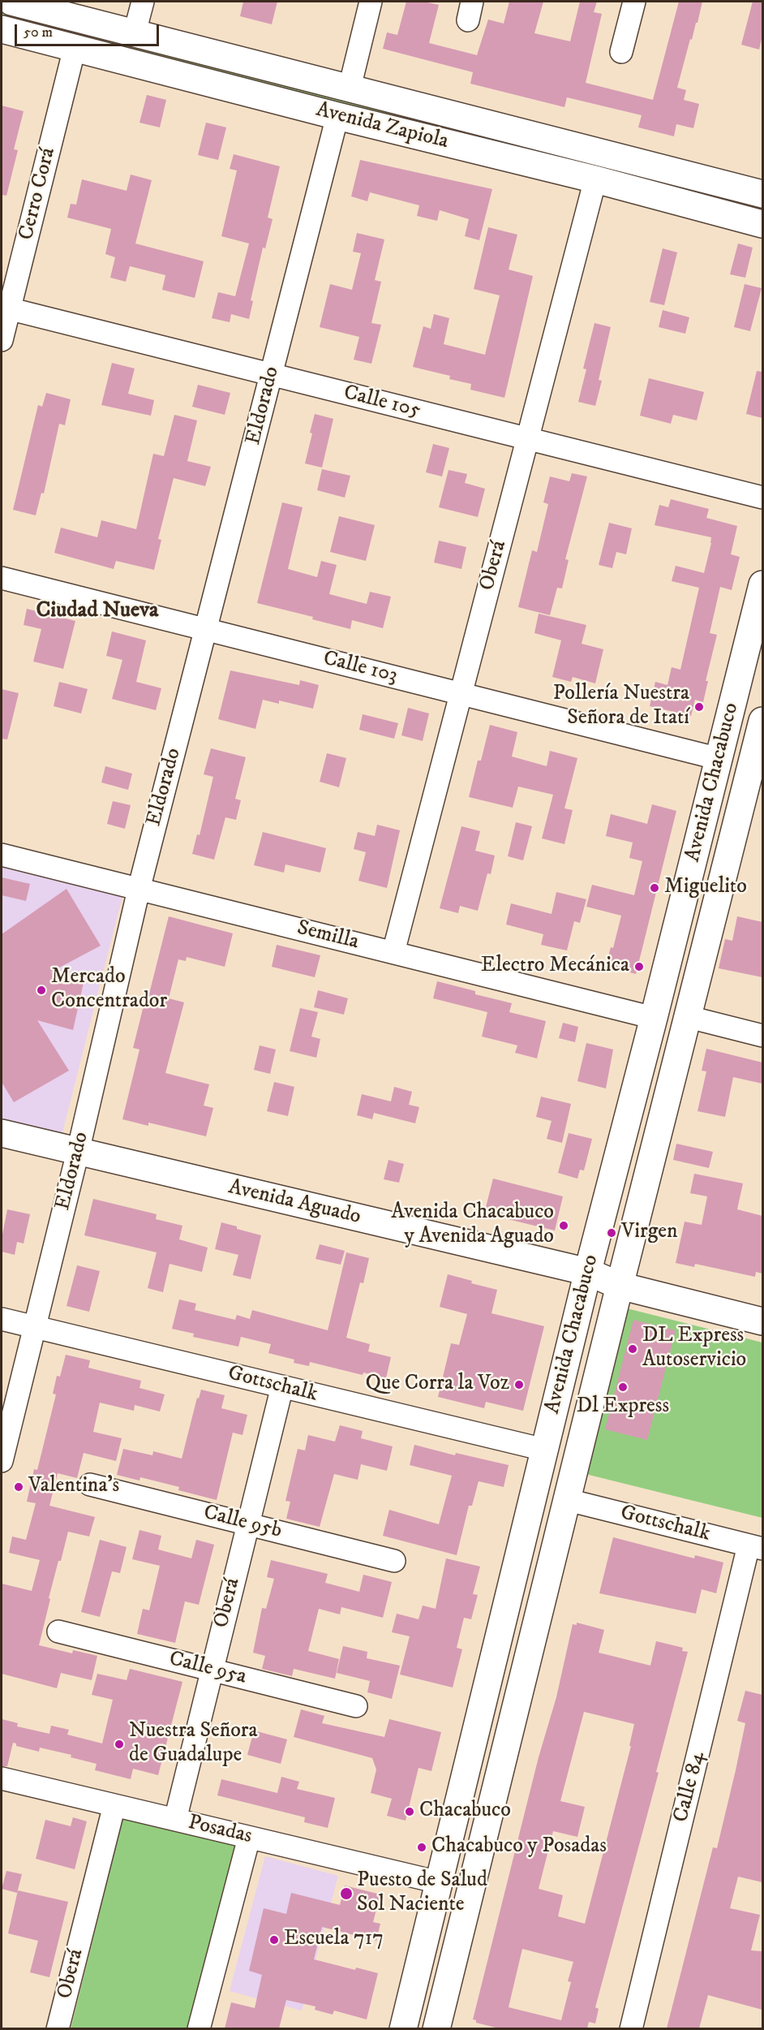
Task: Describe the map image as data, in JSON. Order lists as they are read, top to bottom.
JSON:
{
  "streets": {
    "main road": ["Avenida Zapiola", "Avenida Chacabuco", "Avenida Aguado"],
    "street": [
      "Cerro Corá",
      "Calle 105",
      "Eldorado",
      "Oberá",
      "Calle 103",
      "Semilla",
      "Gottschalk",
      "Calle 95b",
      "Calle 95a",
      "Calle 84",
      "Posadas"
    ]
  },
  "crossings": [
    ["Avenida Zapiola", "Cerro Corá"],
    ["Avenida Zapiola", "Eldorado"],
    ["Avenida Zapiola", "Oberá"],
    ["Cerro Corá", "Calle 105"],
    ["Calle 105", "Eldorado"],
    ["Calle 105", "Oberá"],
    ["Eldorado", "Calle 103"],
    ["Eldorado", "Semilla"],
    ["Eldorado", "Avenida Aguado"],
    ["Eldorado", "Gottschalk"],
    ["Oberá", "Calle 103"],
    ["Oberá", "Semilla"],
    ["Oberá", "Gottschalk"],
    ["Oberá", "Calle 95b"],
    ["Oberá", "Calle 95a"],
    ["Oberá", "Posadas"],
    ["Calle 103", "Avenida Chacabuco"],
    ["Avenida Chacabuco", "Semilla"],
    ["Avenida Chacabuco", "Avenida Aguado"],
    ["Avenida Chacabuco", "Gottschalk"],
    ["Avenida Chacabuco", "Posadas"],
    ["Gottschalk", "Calle 84"]
  ],
  "districts": ["Ciudad Nueva"],
  "places": [
    "Pollería Nuestra Señora de Itatí",
    "Miguelito",
    "Electro Mecánica",
    "Mercado Concentrador",
    "Avenida Chacabuco y Avenida Aguado",
    "Virgen",
    "DL Express Autoservicio",
    "Que Corra la Voz",
    "Dl Express",
    "Valentina's",
    "Nuestra Señora de Guadalupe",
    "Chacabuco",
    "Chacabuco y Posadas",
    "Puesto de Salud Sol Naciente",
    "Escuela 717"
  ],
  "scale_bar": "50 m"
}
